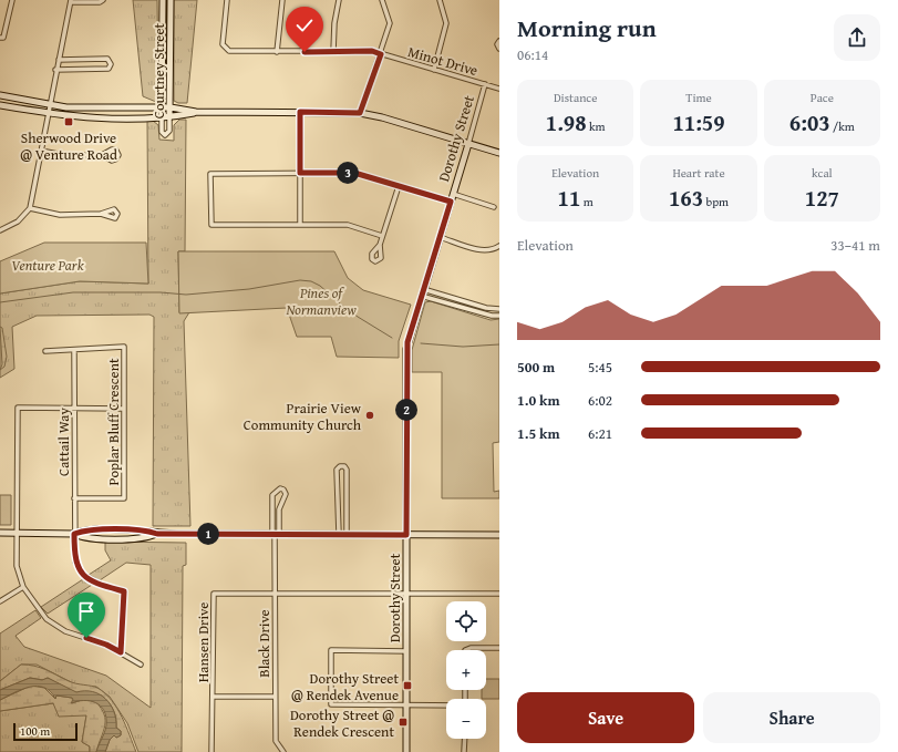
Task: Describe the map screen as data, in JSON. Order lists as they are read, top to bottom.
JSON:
{
  "streets": {
    "street": [
      "Minot Drive",
      "Courtney Street",
      "Dorothy Street",
      "Poplar Bluff Crescent",
      "Cattail Way",
      "Hansen Drive",
      "Black Drive"
    ]
  },
  "crossings": [
    ["Minot Drive", "Dorothy Street"],
    ["Poplar Bluff Crescent", "Cattail Way"],
    ["Hansen Drive", "Black Drive"]
  ],
  "parks": ["Venture Park", "Pines of Normanview"],
  "places": {
    "transit": ["Sherwood Drive @ Venture Road", "Dorothy Street @ Rendek Avenue", "Dorothy Street @ Rendek Crescent"],
    "other": ["Prairie View Community Church"]
  },
  "scale_bar": "100 m",
  "page": {
    "heading": ["Morning run", "06:14"],
    "stats": [
      ["Distance", "1.98 km"],
      ["Time", "11:59"],
      ["Pace", "6:03 /km"],
      ["Elevation", "11 m"],
      ["Heart rate", "163 bpm"],
      ["kcal", "127"]
    ],
    "pins": ["3", "2", "1"],
    "chart": ["Elevation", "33–41 m"],
    "list": [
      {
        "name": "500 m",
        "note": "5:45"
      },
      {
        "name": "1.0 km",
        "note": "6:02"
      },
      {
        "name": "1.5 km",
        "note": "6:21"
      }
    ],
    "map_buttons": ["+", "−"],
    "buttons": ["Save", "Share"],
    "scale": "100 m"
  }
}
